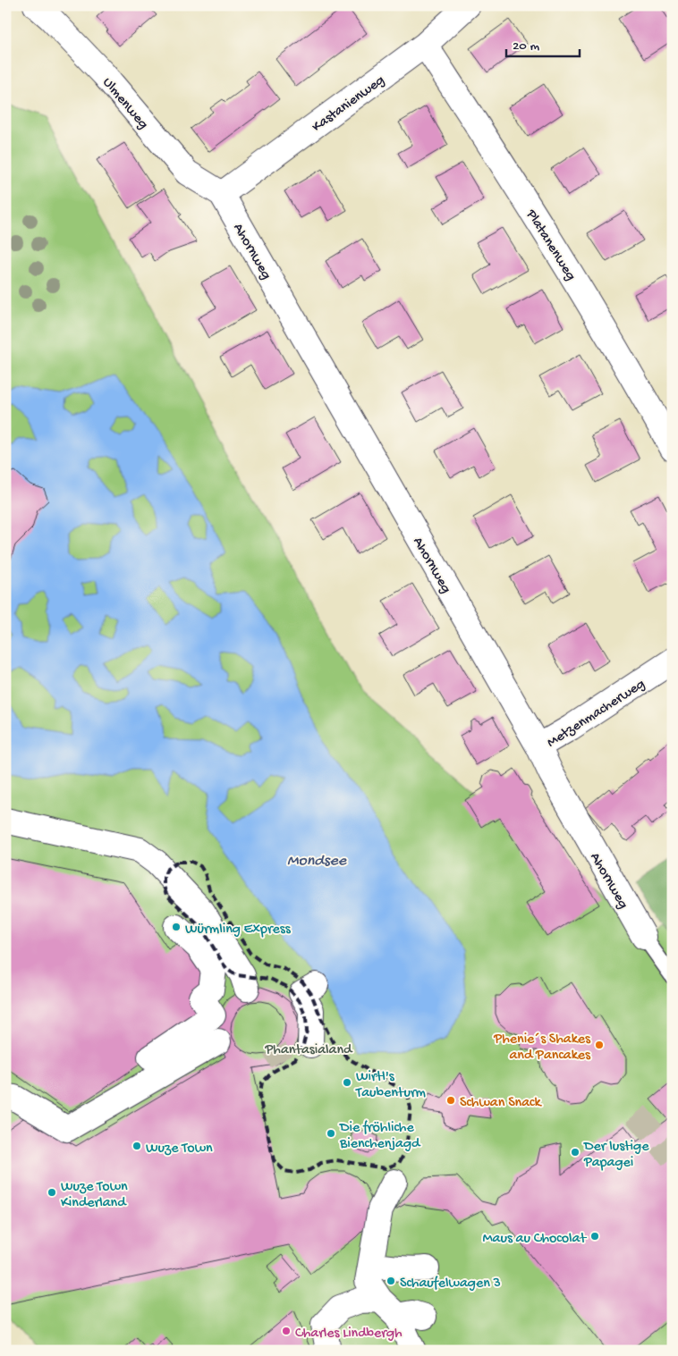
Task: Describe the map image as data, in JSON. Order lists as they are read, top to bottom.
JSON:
{
  "streets": {
    "street": [
      "Ulmenweg",
      "Kastanienweg",
      "Platanenweg",
      "Ahornweg",
      "Metzenmacherweg"
    ]
  },
  "crossings": [
    ["Ulmenweg", "Kastanienweg"],
    ["Ulmenweg", "Ahornweg"],
    ["Kastanienweg", "Platanenweg"],
    ["Kastanienweg", "Ahornweg"],
    ["Ahornweg", "Metzenmacherweg"]
  ],
  "water": ["Mondsee"],
  "parks": ["Phantasialand"],
  "places": [
    "Würmling Express",
    "Phenie´s Shakes and Pancakes",
    "Wirtl's Taubenturm",
    "Schwan Snack",
    "Die fröhliche Bienchenjagd",
    "Wuze Town",
    "Der lustige Papagei",
    "Wuze Town Kinderland",
    "Maus au Chocolat",
    "Schaufelwagen 3",
    "Charles Lindbergh"
  ],
  "scale_bar": "20 m"
}
